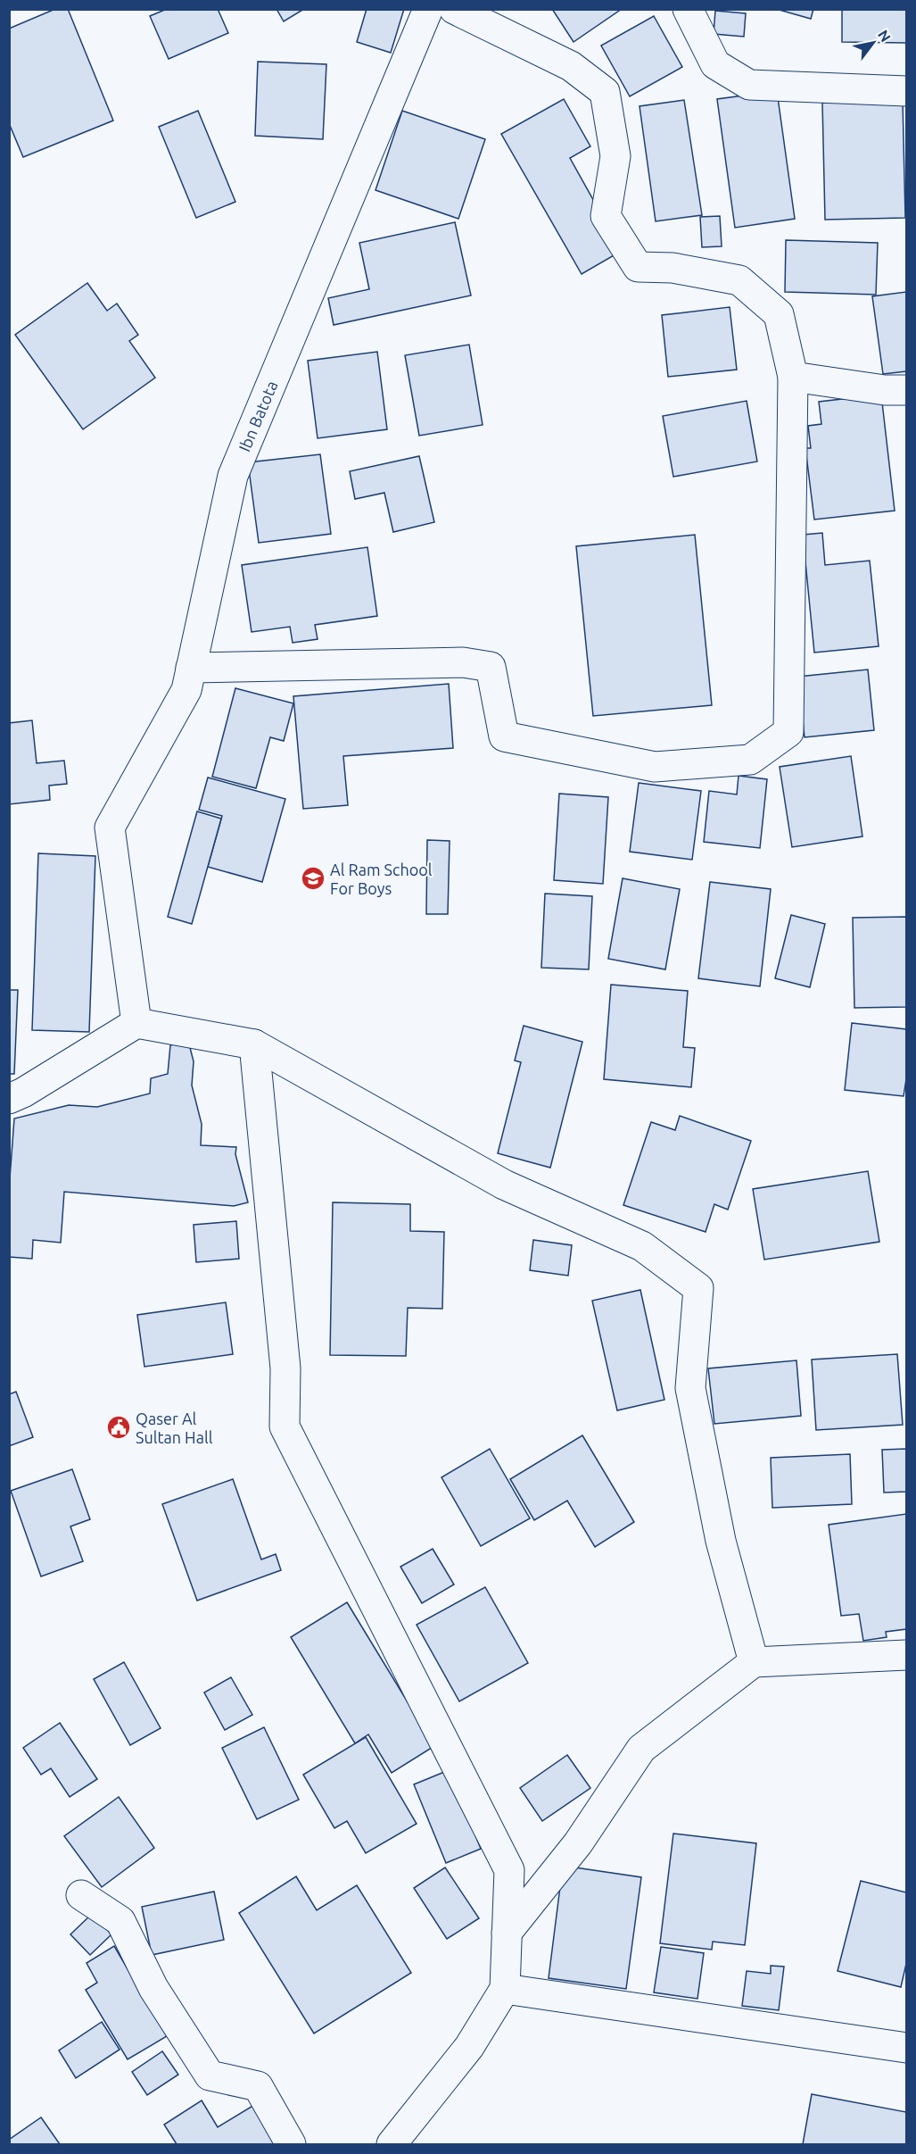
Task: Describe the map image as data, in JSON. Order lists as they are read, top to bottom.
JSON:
{
  "streets": {
    "street": ["Ibn Batota"]
  },
  "places": {
    "school or university": ["Al Ram School For Boys"],
    "public building": ["Qaser Al Sultan Hall"]
  },
  "north": "top right"
}
